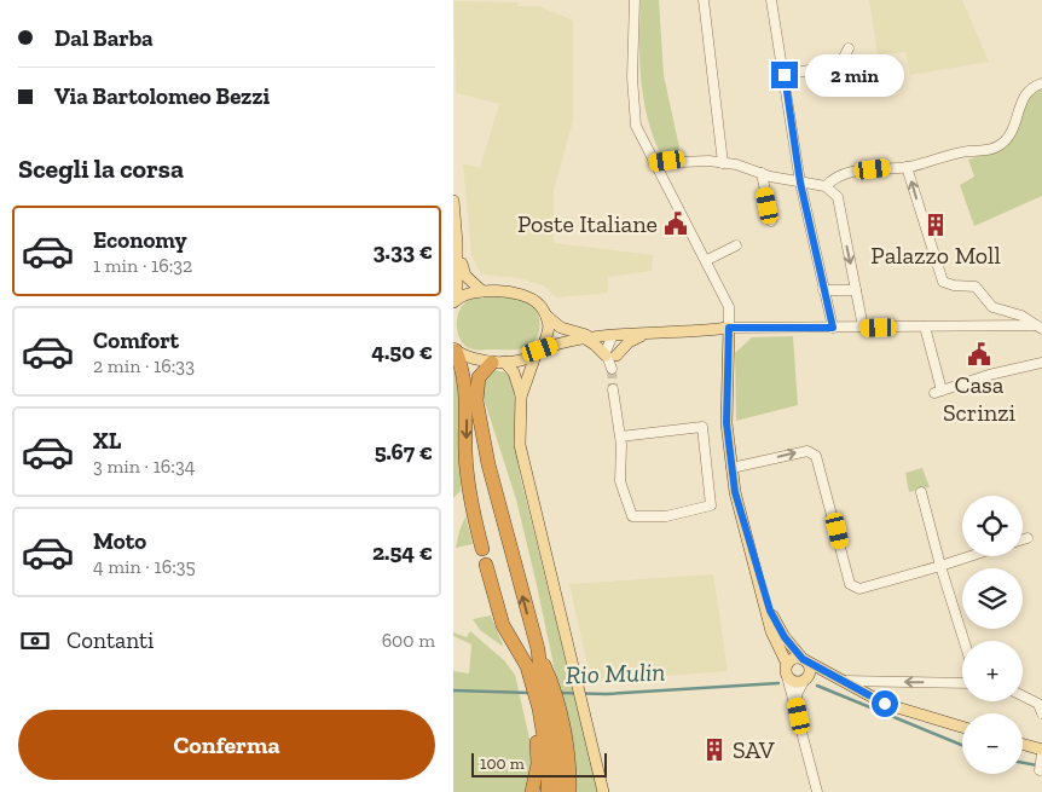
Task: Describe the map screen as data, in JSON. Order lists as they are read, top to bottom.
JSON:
{
  "water": ["Rio Mulin"],
  "places": {
    "public building": ["Poste Italiane", "Casa Scrinzi"],
    "building": ["Palazzo Moll", "SAV"]
  },
  "scale_bar": "100 m",
  "page": {
    "banner": ["Dal Barba", "Via Bartolomeo Bezzi"],
    "bubble": "2 min",
    "heading": "Scegli la corsa",
    "list": [
      {
        "name": "Economy",
        "note": "1 min · 16:32",
        "value": "3.33 €"
      },
      {
        "name": "Comfort",
        "note": "2 min · 16:33",
        "value": "4.50 €"
      },
      {
        "name": "XL",
        "note": "3 min · 16:34",
        "value": "5.67 €"
      },
      {
        "name": "Moto",
        "note": "4 min · 16:35",
        "value": "2.54 €"
      }
    ],
    "map_buttons": ["+", "−"],
    "pay": ["Contanti", "600 m"],
    "buttons": "Conferma",
    "scale": "100 m"
  }
}
